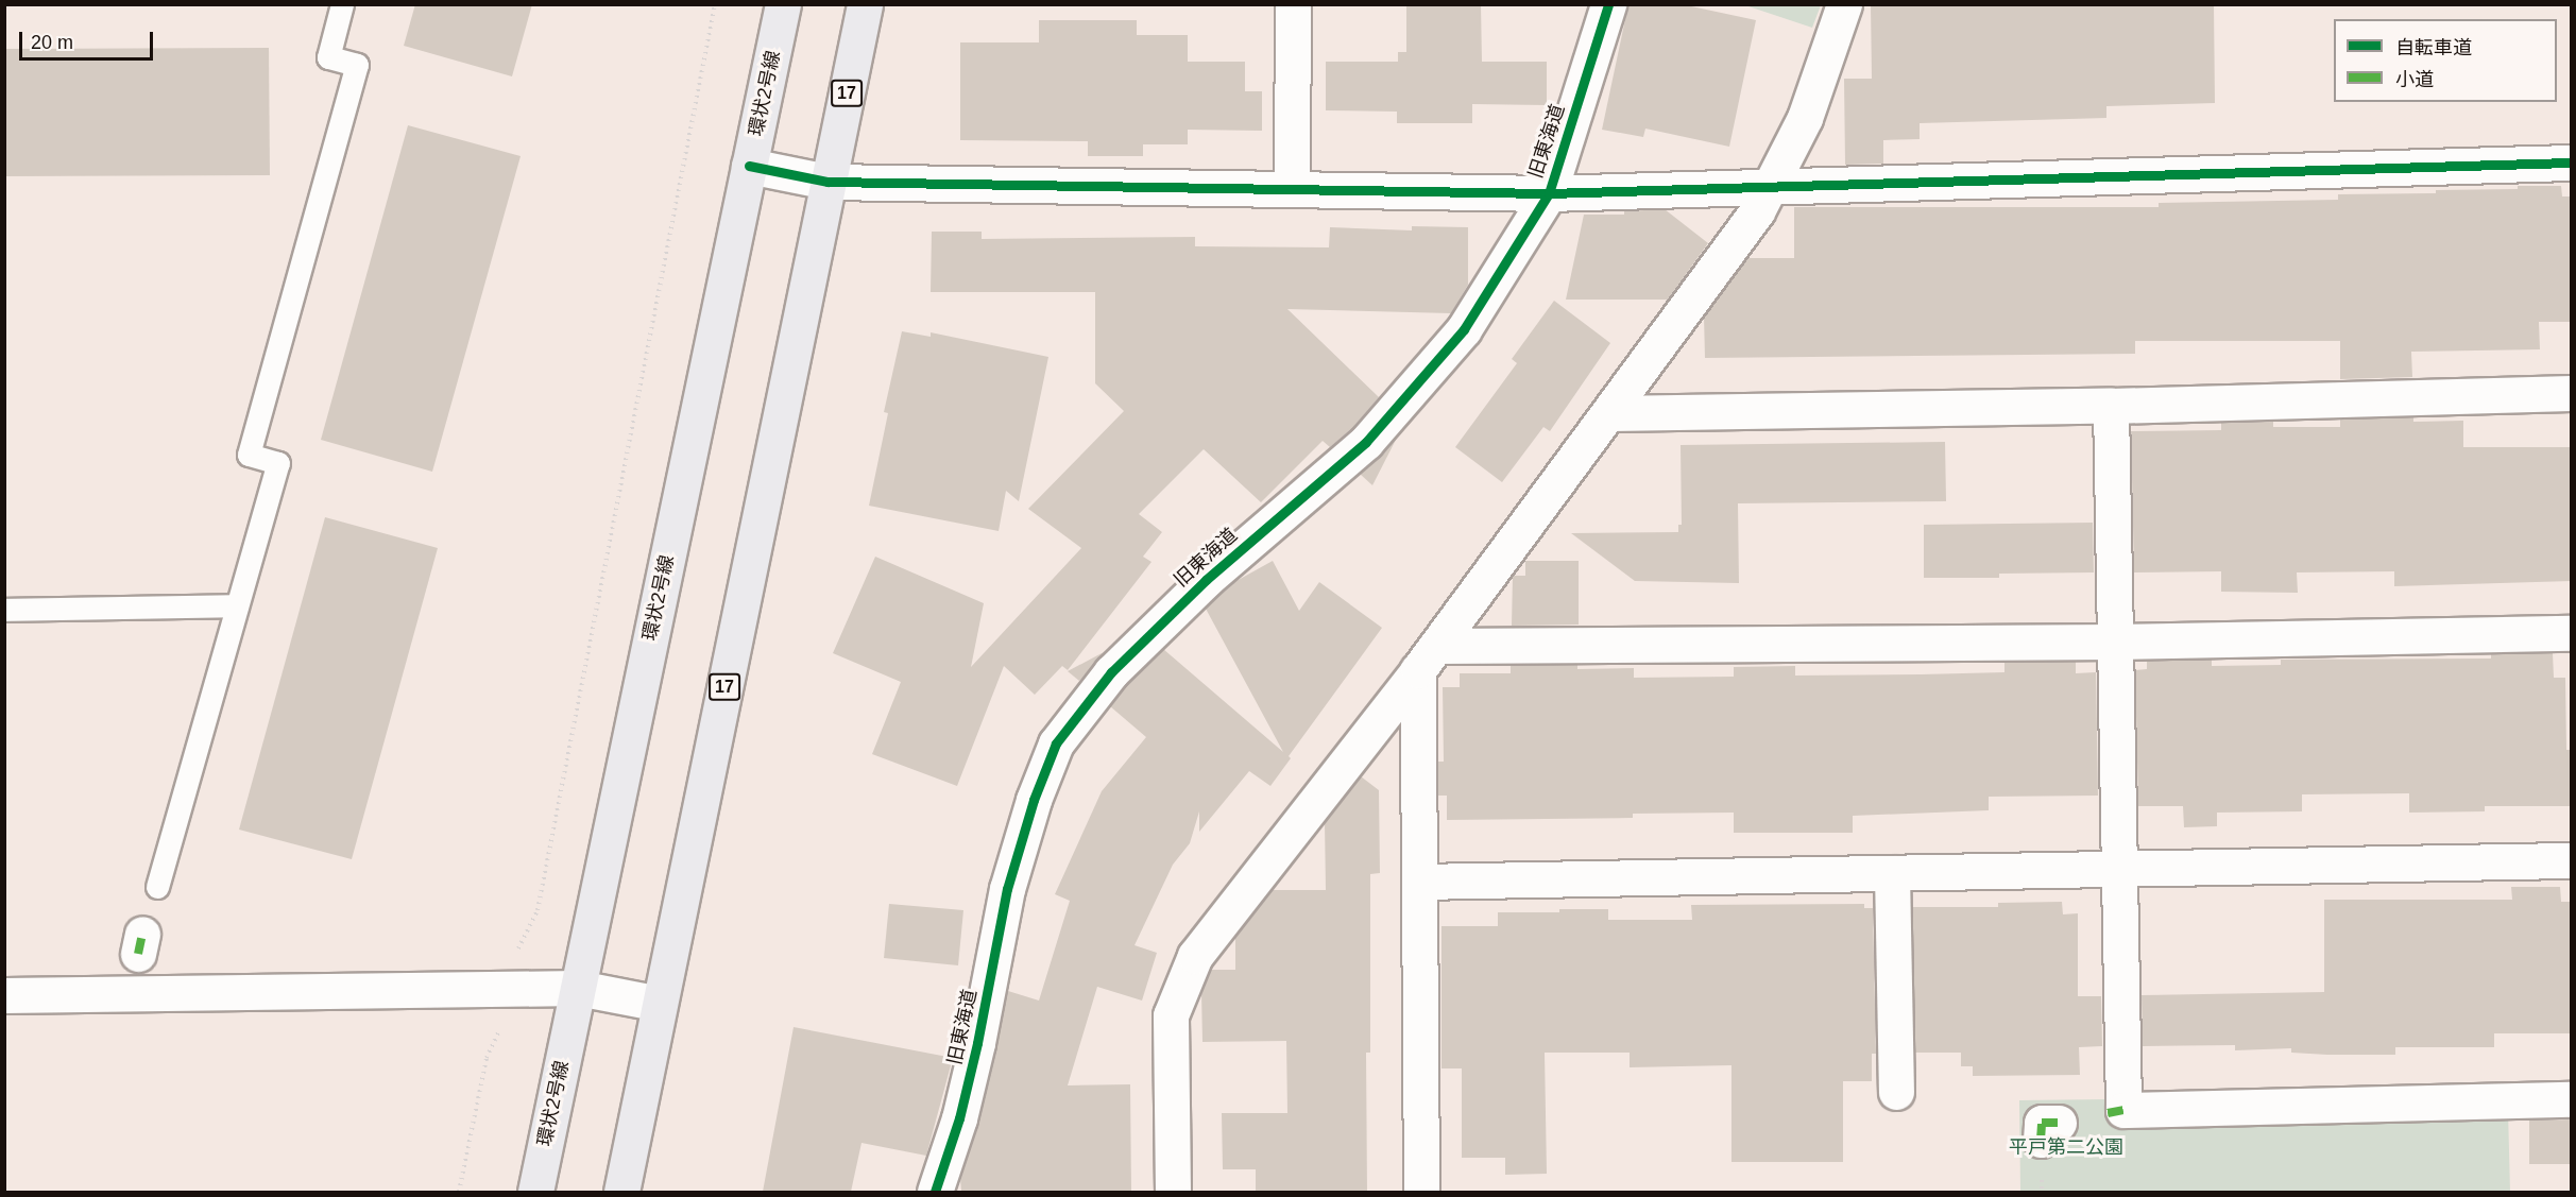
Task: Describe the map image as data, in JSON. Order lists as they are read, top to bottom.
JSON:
{
  "streets": {
    "main road": ["環状2号線", "17"],
    "street": ["旧東海道"]
  },
  "parks": ["平戸第二公園"],
  "legend": ["自転車道", "小道"],
  "scale_bar": "20 m"
}
